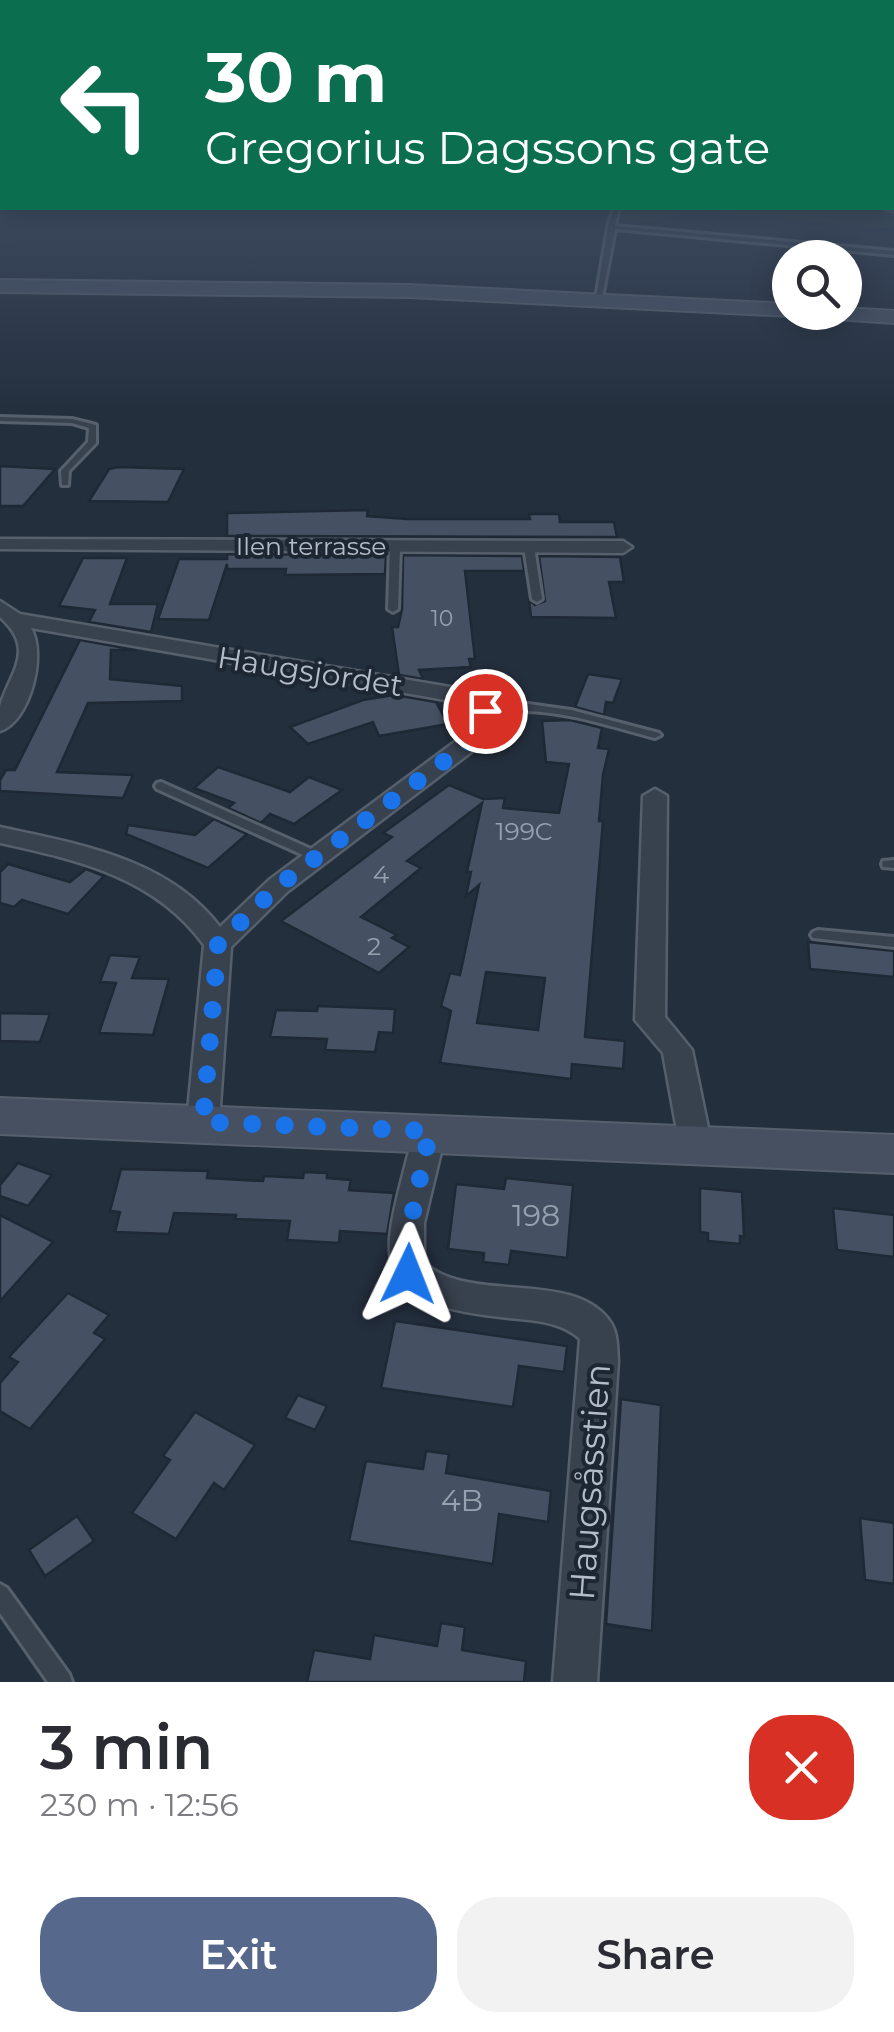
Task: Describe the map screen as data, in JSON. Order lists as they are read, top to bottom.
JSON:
{
  "streets": {
    "street": ["Ilen terrasse", "Haugsjordet", "Haugsåsstien"]
  },
  "house_numbers": [
    "10",
    "199C",
    "4",
    "2",
    "198",
    "4B"
  ],
  "page": {
    "turn": ["30 m", "Gregorius Dagssons gate"],
    "heading": ["3 min", "230 m · 12:56"],
    "buttons": ["Exit", "Share"]
  }
}
